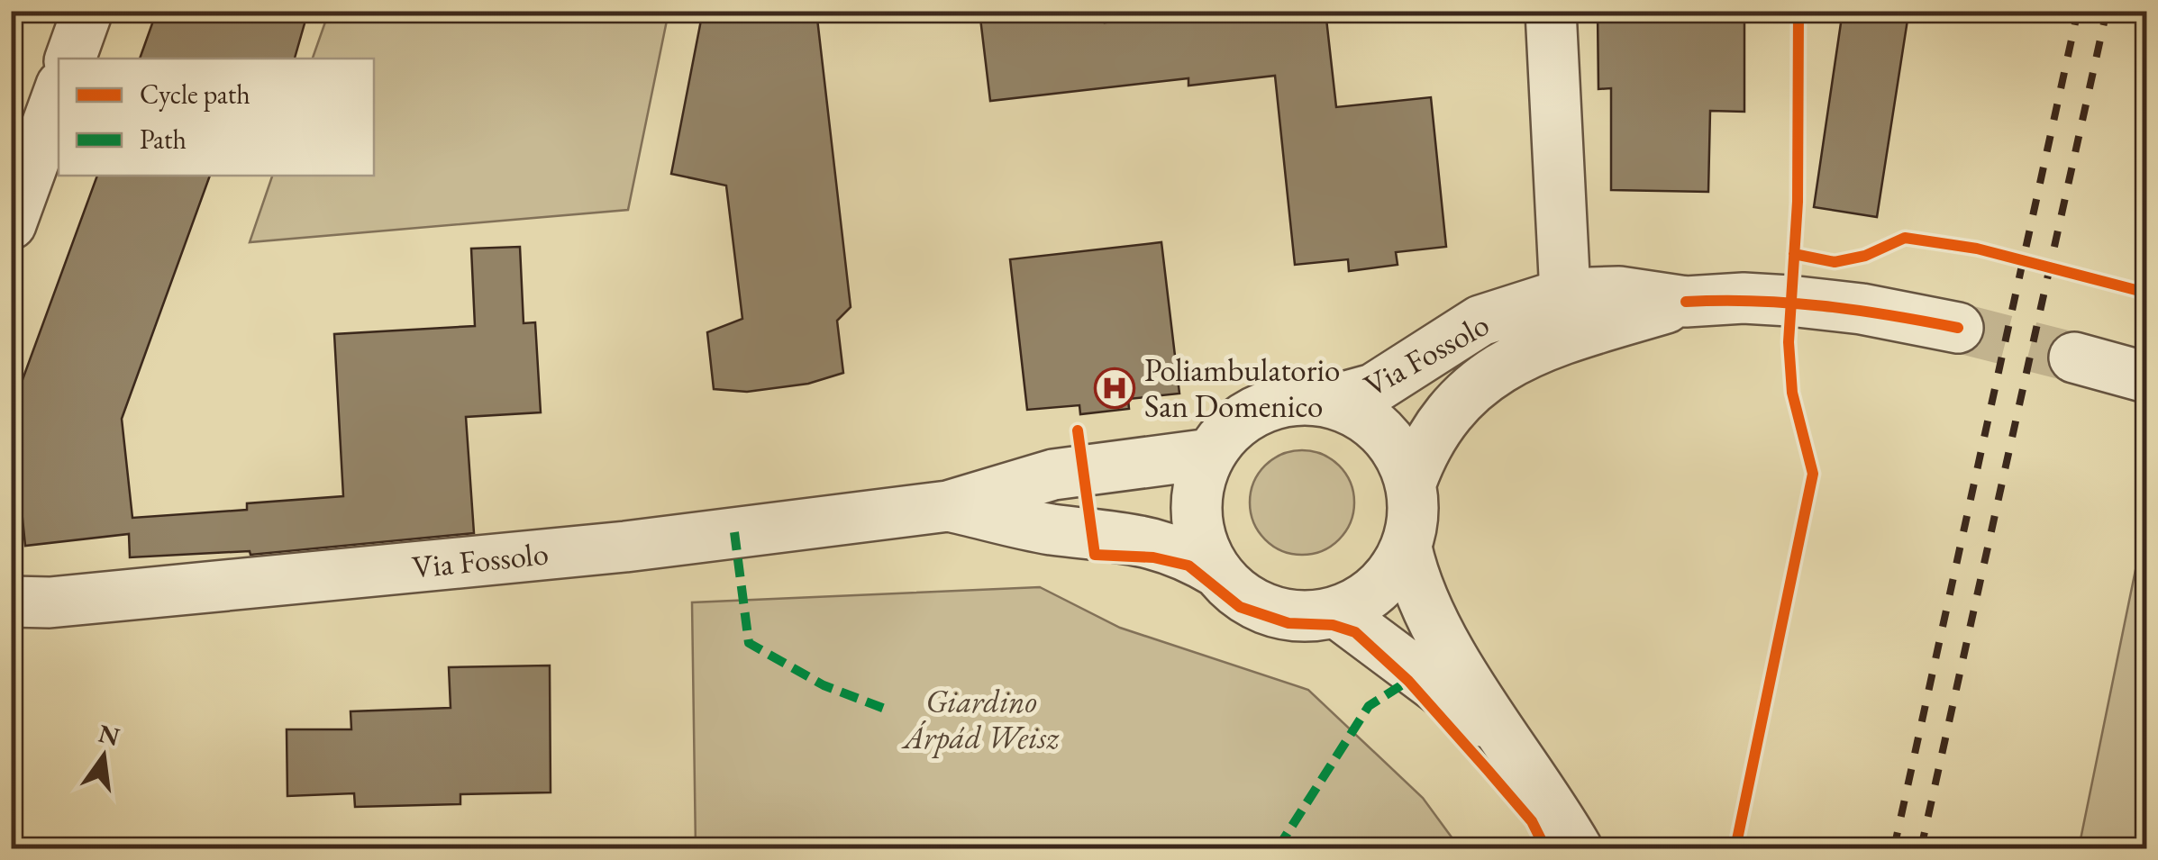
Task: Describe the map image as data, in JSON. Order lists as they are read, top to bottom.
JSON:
{
  "streets": {
    "street": ["Via Fossolo"]
  },
  "parks": ["Giardino Árpád Weisz"],
  "places": {
    "hospital": ["Poliambulatorio San Domenico"]
  },
  "legend": ["Cycle path", "Path"],
  "north": "top"
}
